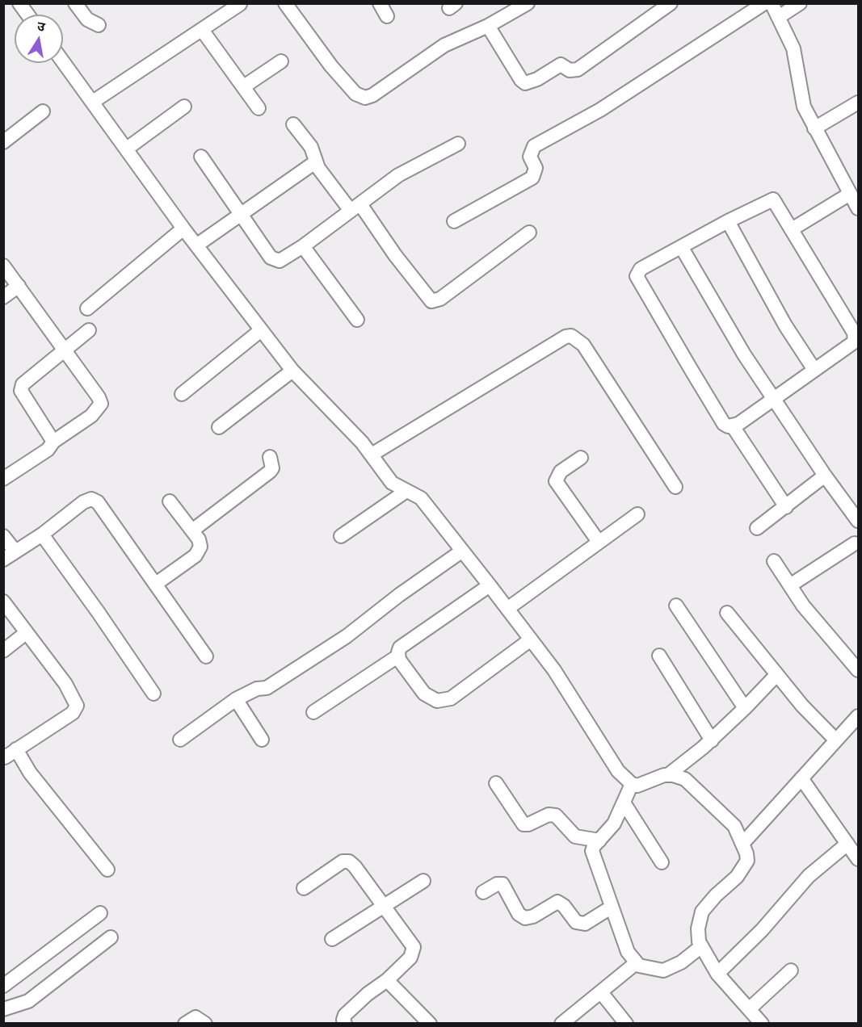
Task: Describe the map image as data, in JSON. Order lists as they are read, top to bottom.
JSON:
{
  "north": "top"
}
